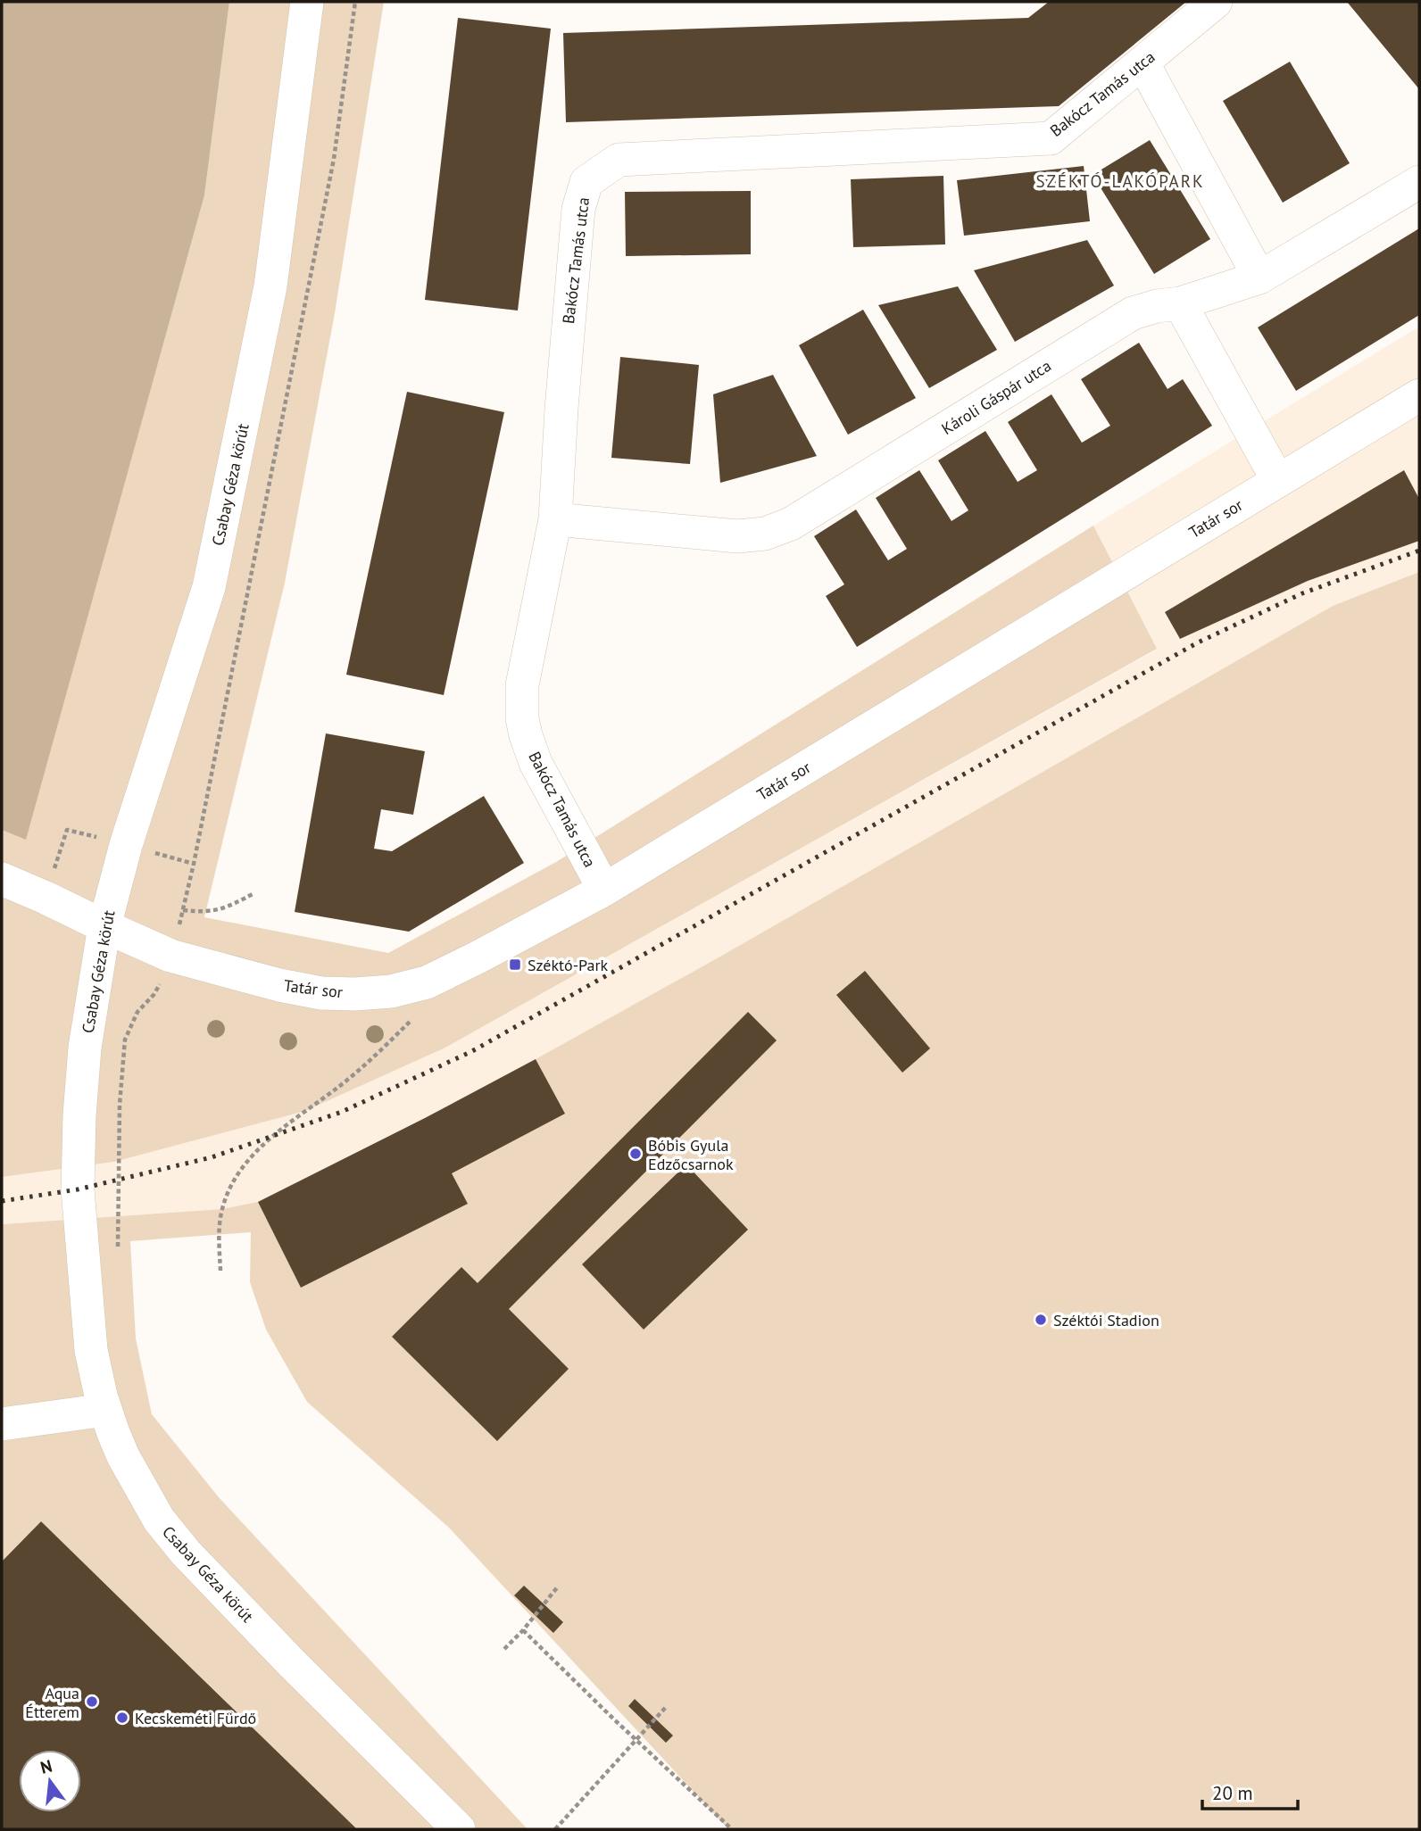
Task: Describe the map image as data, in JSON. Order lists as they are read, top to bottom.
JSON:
{
  "streets": {
    "street": [
      "Bakócz Tamás utca",
      "Károli Gáspár utca",
      "Csabay Géza körút",
      "Tatár sor"
    ]
  },
  "crossings": [
    ["Bakócz Tamás utca", "Károli Gáspár utca"],
    ["Bakócz Tamás utca", "Tatár sor"],
    ["Csabay Géza körút", "Tatár sor"]
  ],
  "districts": ["SZÉKTÓ-LAKÓPARK"],
  "places": {
    "transit": ["Széktó-Park"],
    "other": [
      "Bóbis Gyula Edzőcsarnok",
      "Széktói Stadion",
      "Aqua Étterem",
      "Kecskeméti Fürdő"
    ]
  },
  "scale_bar": "20 m",
  "north": "top"
}
